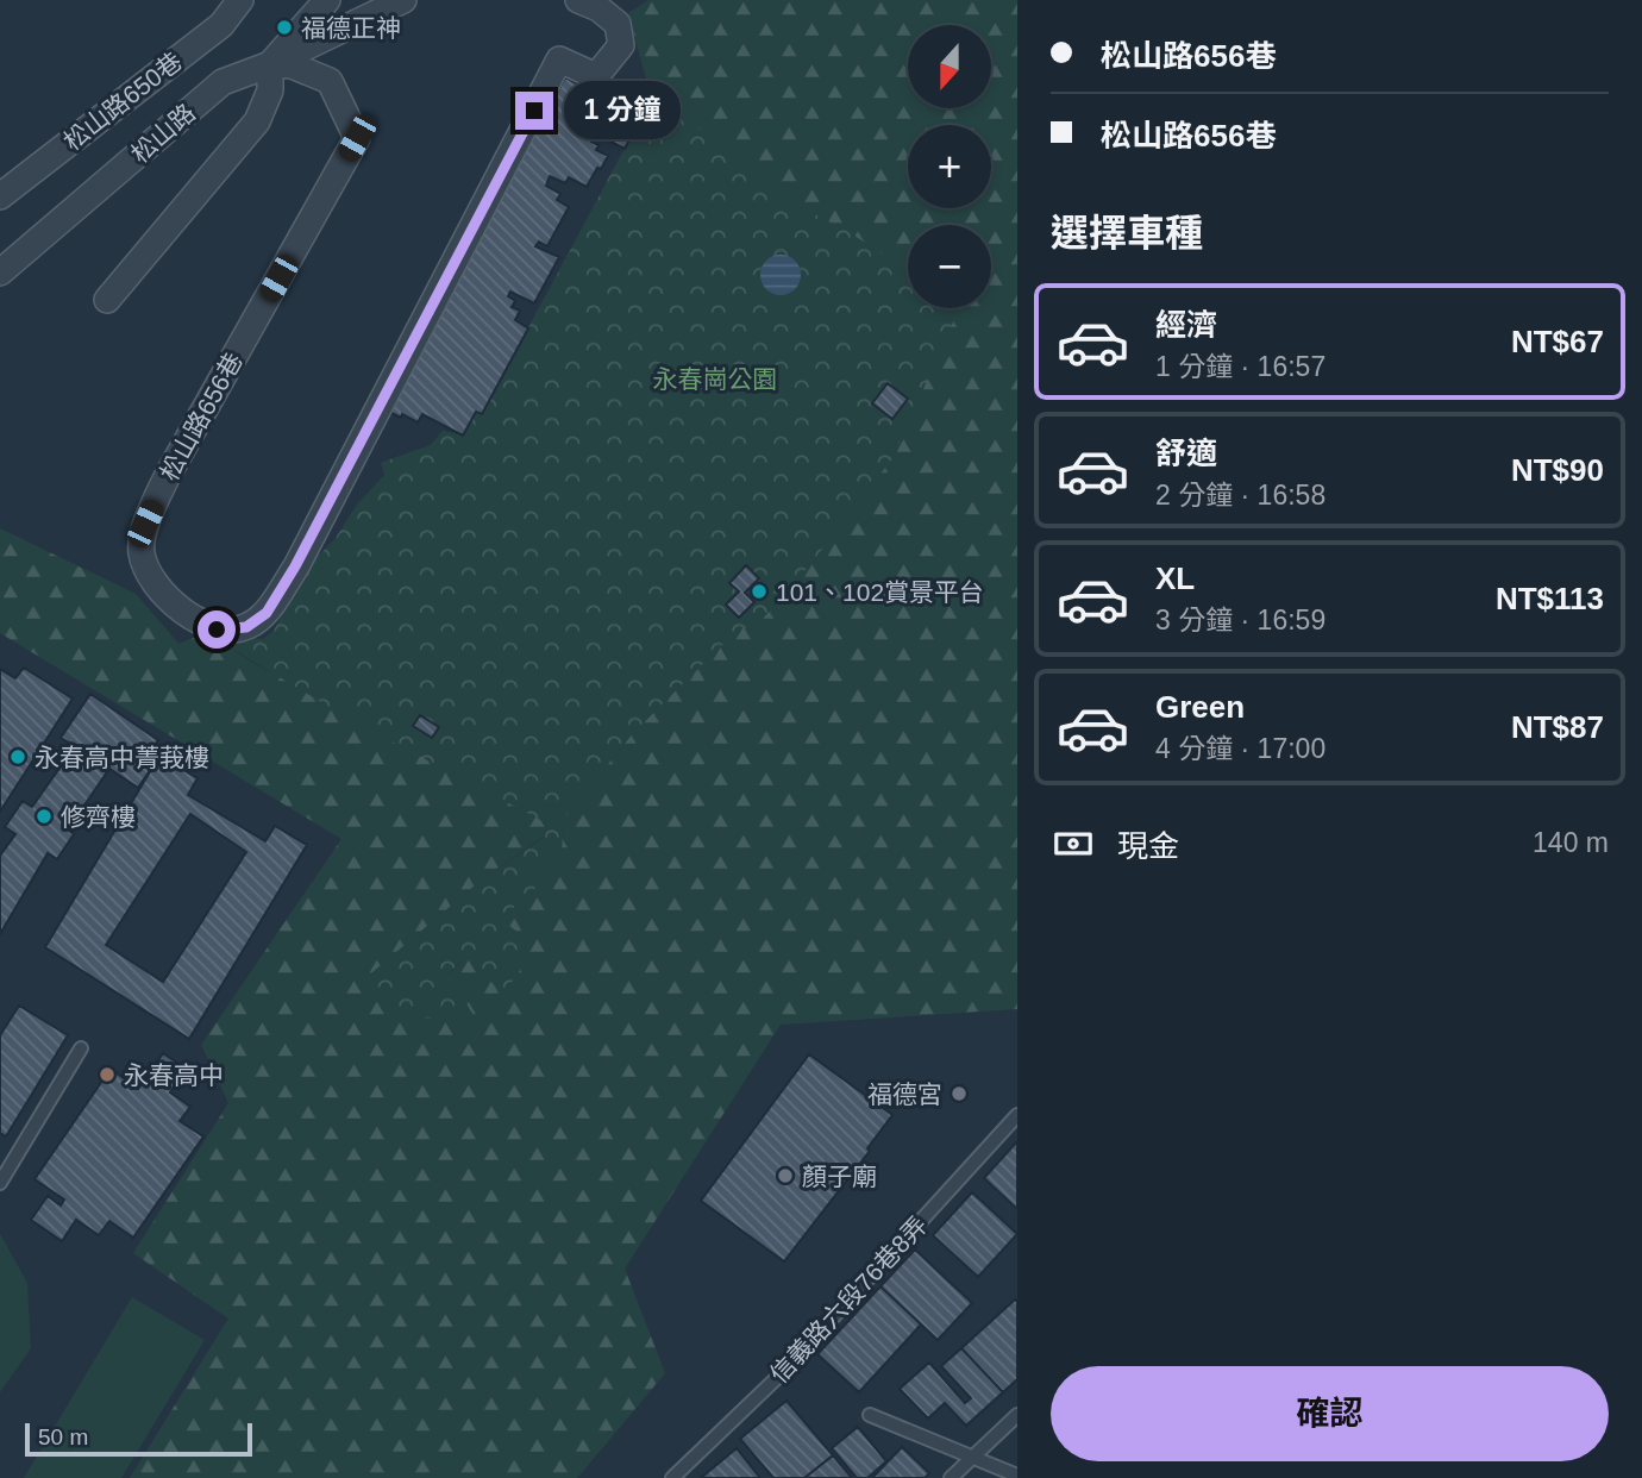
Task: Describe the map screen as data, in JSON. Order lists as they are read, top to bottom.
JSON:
{
  "streets": {
    "street": ["松山路650巷", "松山路", "松山路656巷"],
    "lane": ["信義路六段76巷8弄"]
  },
  "parks": ["永春崗公園"],
  "places": [
    "福德正神",
    "101、102賞景平台",
    "永春高中菁莪樓",
    "修齊樓",
    "永春高中",
    "福德宮",
    "顏子廟"
  ],
  "scale_bar": "50 m",
  "north": "bottom",
  "page": {
    "banner": ["松山路656巷", "松山路656巷"],
    "map_buttons": ["+", "−"],
    "bubble": "1 分鐘",
    "heading": "選擇車種",
    "list": [
      {
        "name": "經濟",
        "note": "1 分鐘 · 16:57",
        "value": "NT$67"
      },
      {
        "name": "舒適",
        "note": "2 分鐘 · 16:58",
        "value": "NT$90"
      },
      {
        "name": "XL",
        "note": "3 分鐘 · 16:59",
        "value": "NT$113"
      },
      {
        "name": "Green",
        "note": "4 分鐘 · 17:00",
        "value": "NT$87"
      }
    ],
    "pay": ["現金", "140 m"],
    "buttons": "確認",
    "scale": "50 m"
  }
}
